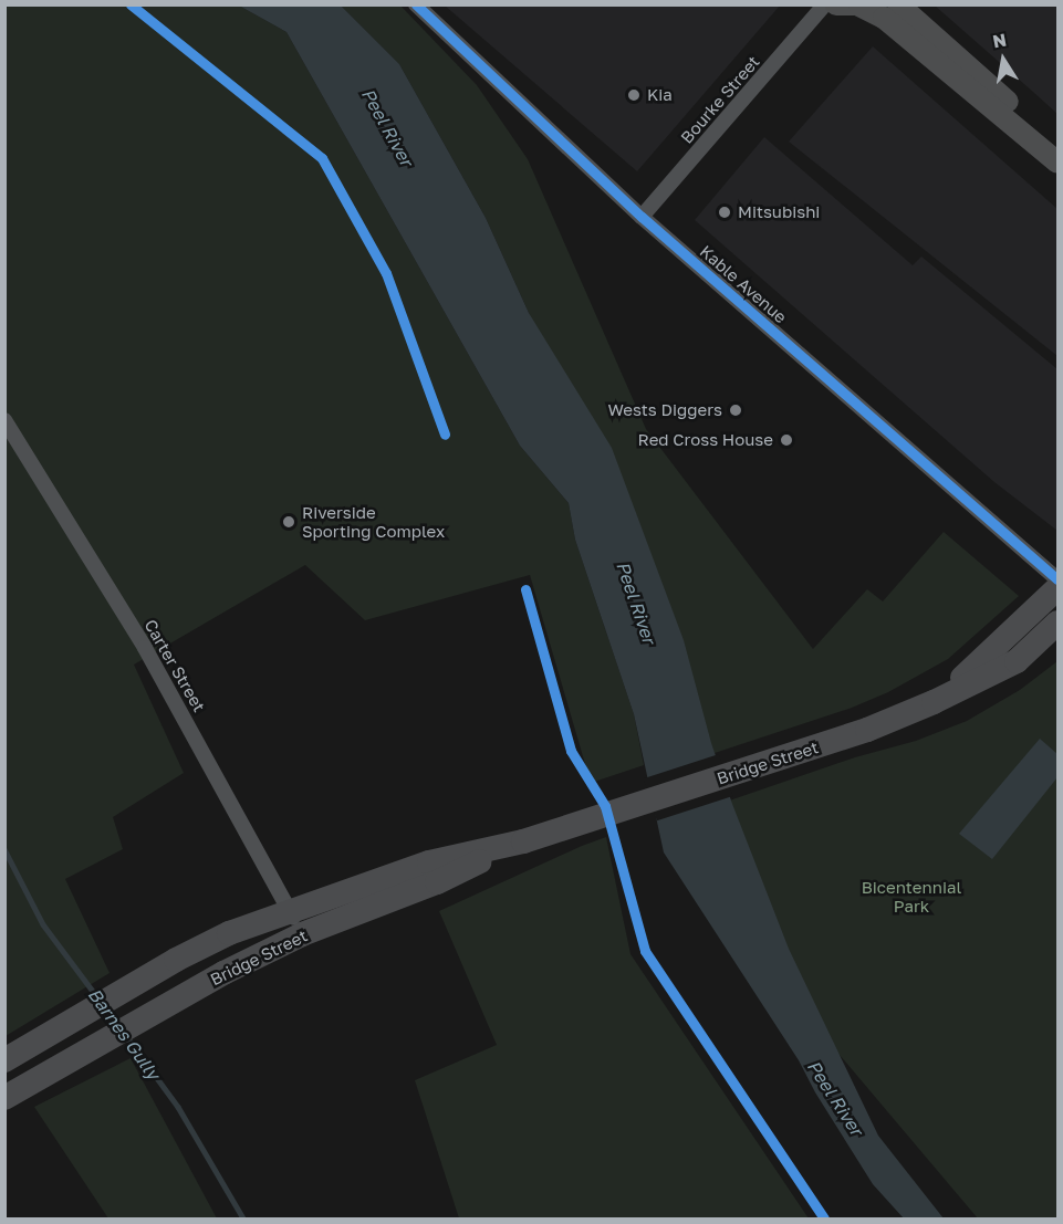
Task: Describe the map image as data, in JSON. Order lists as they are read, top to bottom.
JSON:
{
  "streets": {
    "main road": ["Bridge Street"],
    "street": ["Bourke Street", "Kable Avenue", "Carter Street"]
  },
  "crossings": [
    ["Bourke Street", "Kable Avenue"],
    ["Carter Street", "Bridge Street"]
  ],
  "water": ["Peel River", "Barnes Gully"],
  "parks": ["Bicentennial Park"],
  "places": [
    "Kia",
    "Mitsubishi",
    "Wests Diggers",
    "Red Cross House",
    "Riverside Sporting Complex"
  ],
  "north": "top"
}
